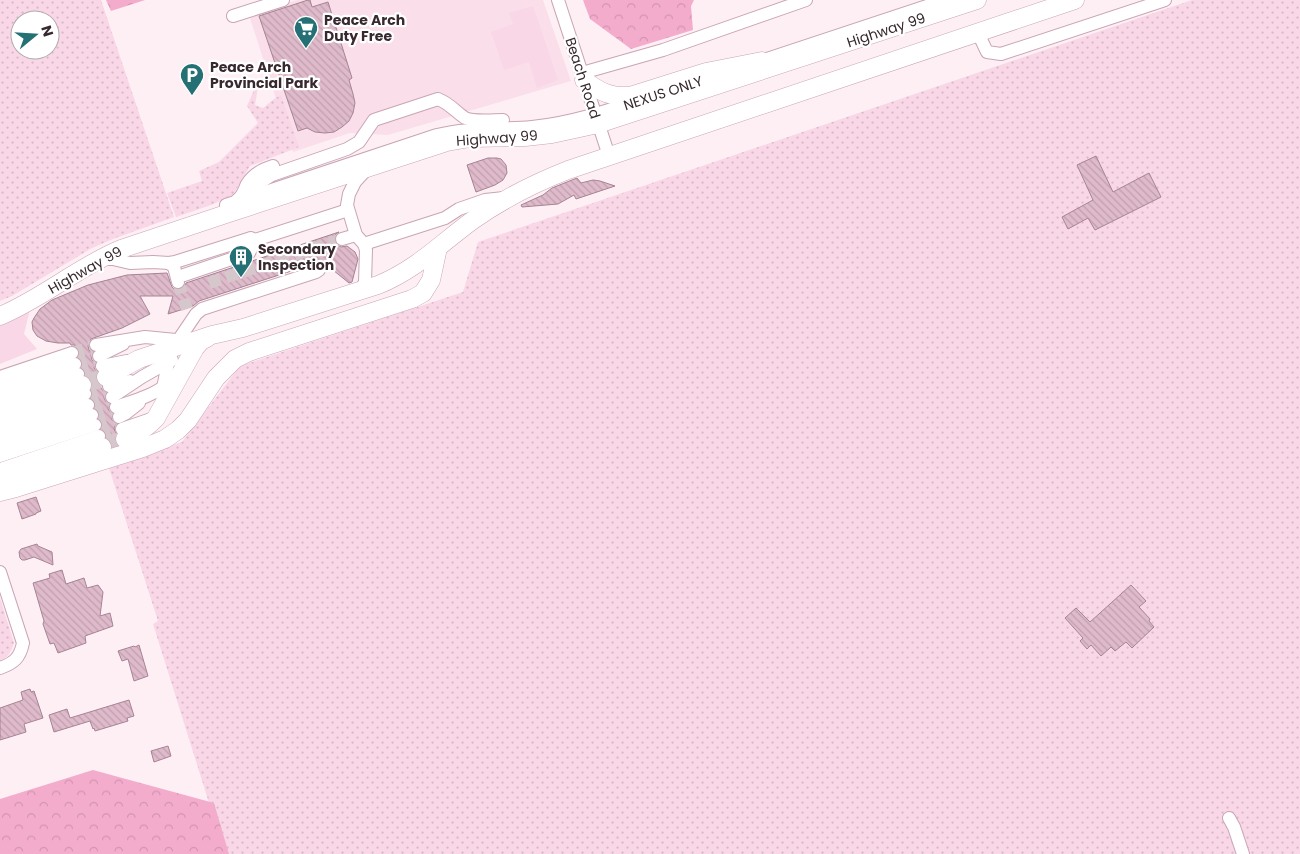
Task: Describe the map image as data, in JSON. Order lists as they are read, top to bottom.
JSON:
{
  "streets": {
    "highway": ["Highway 99"],
    "street": ["Beach Road", "NEXUS ONLY"]
  },
  "crossings": [
    ["Highway 99", "Beach Road"],
    ["Highway 99", "NEXUS ONLY"],
    ["Beach Road", "NEXUS ONLY"]
  ],
  "places": {
    "supermarket": ["Peace Arch Duty Free"],
    "parking": ["Peace Arch Provincial Park"],
    "building": ["Secondary Inspection"]
  },
  "north": "right"
}
